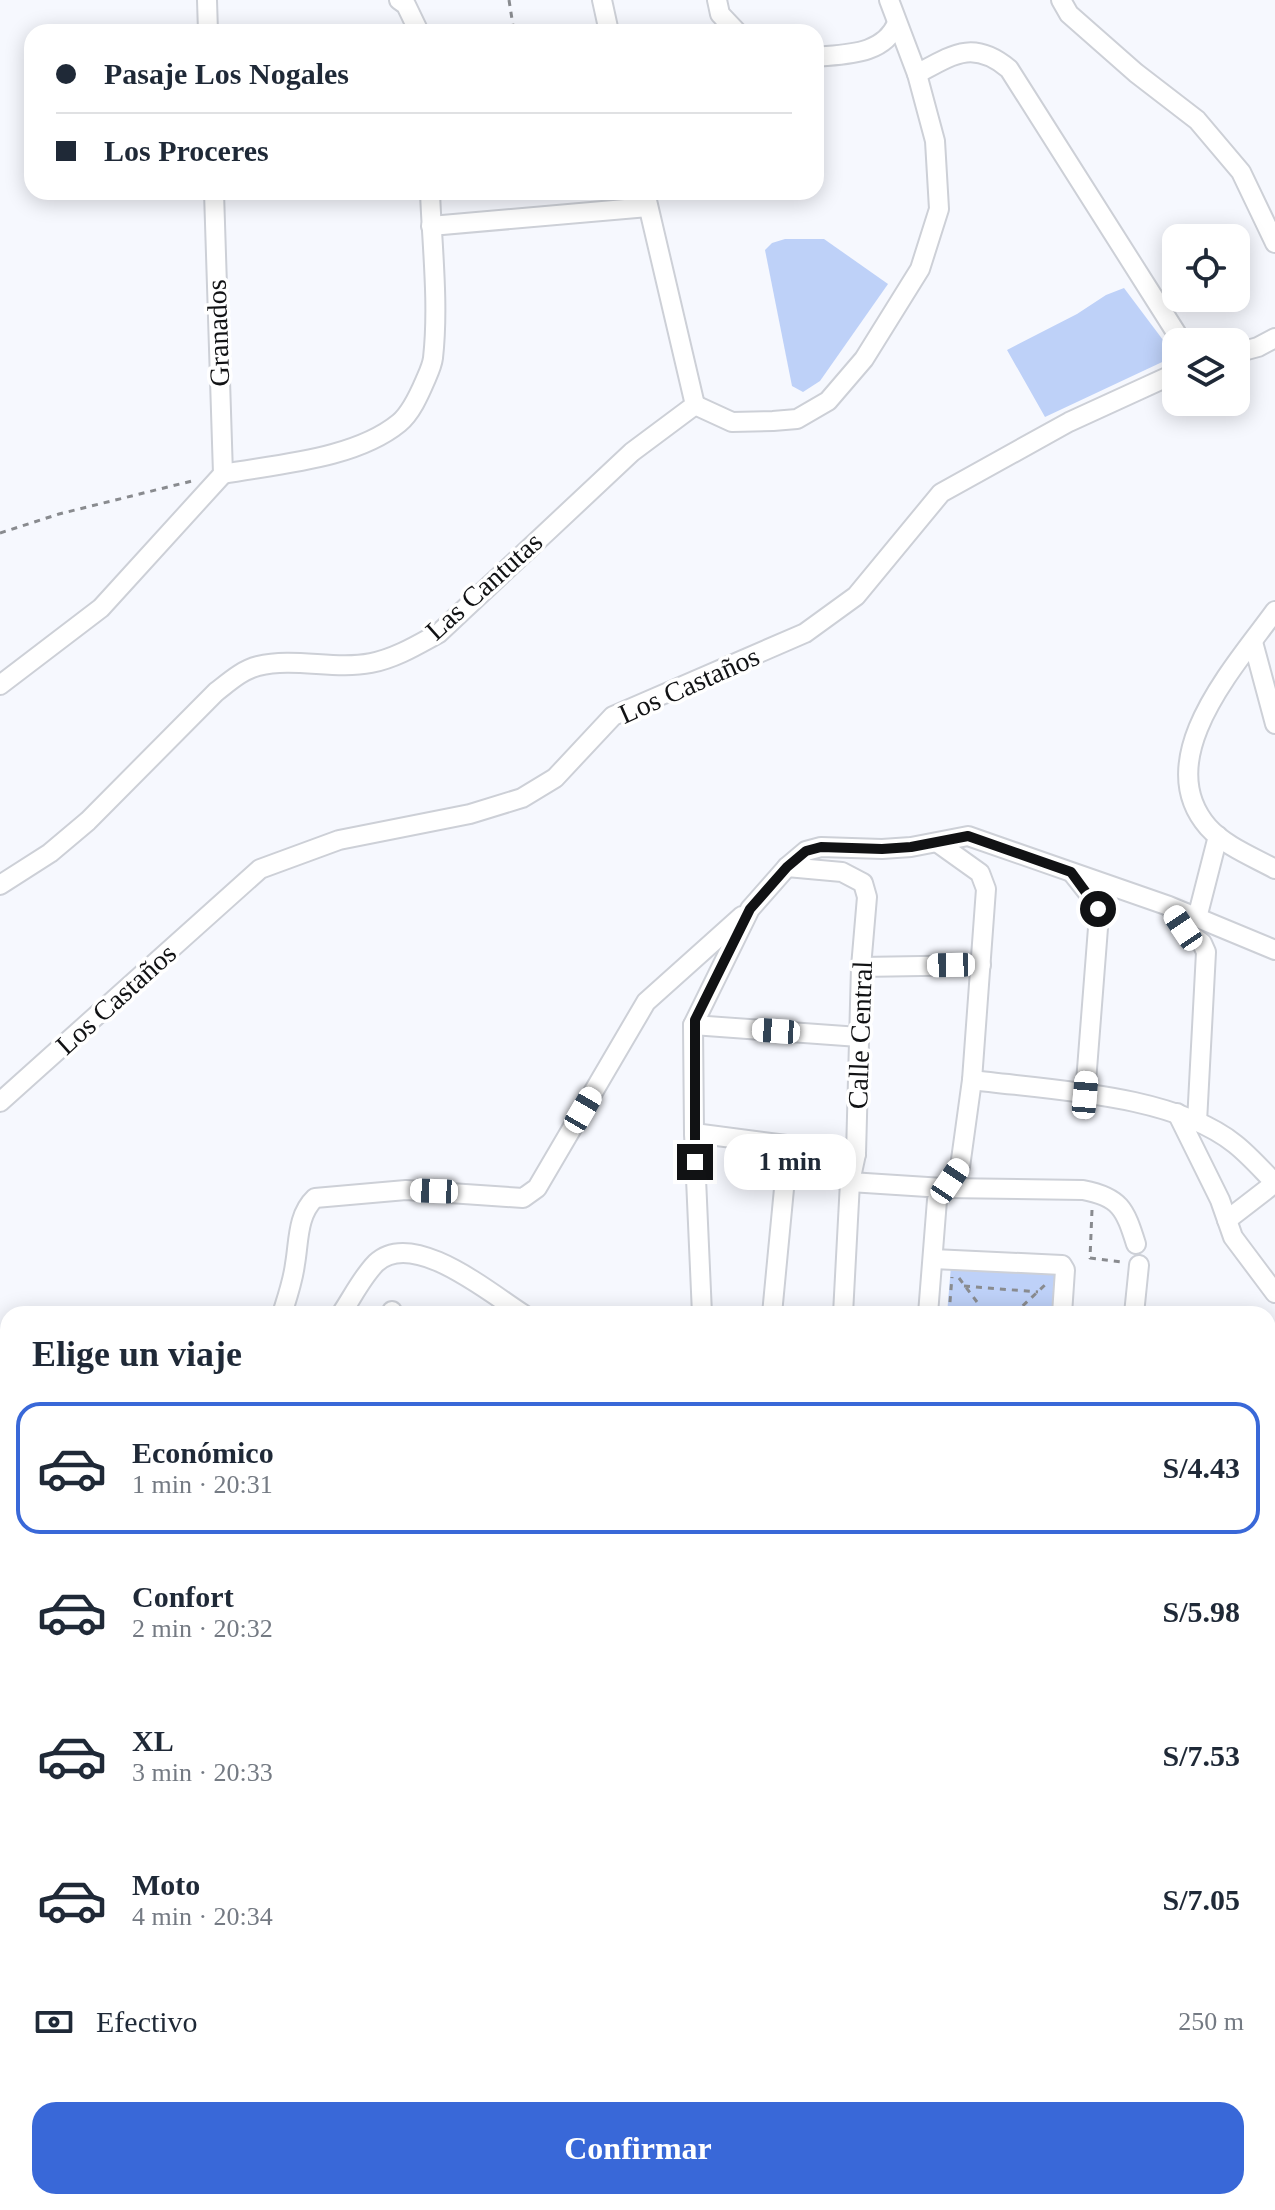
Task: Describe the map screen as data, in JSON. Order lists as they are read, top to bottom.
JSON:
{
  "streets": {
    "street": [
      "Granados",
      "Las Cantutas",
      "Los Castaños",
      "Calle Central"
    ]
  },
  "page": {
    "banner": ["Pasaje Los Nogales", "Los Proceres"],
    "bubble": "1 min",
    "heading": "Elige un viaje",
    "list": [
      {
        "name": "Económico",
        "note": "1 min · 20:31",
        "value": "S/4.43"
      },
      {
        "name": "Confort",
        "note": "2 min · 20:32",
        "value": "S/5.98"
      },
      {
        "name": "XL",
        "note": "3 min · 20:33",
        "value": "S/7.53"
      },
      {
        "name": "Moto",
        "note": "4 min · 20:34",
        "value": "S/7.05"
      }
    ],
    "pay": ["Efectivo", "250 m"],
    "buttons": "Confirmar"
  }
}
